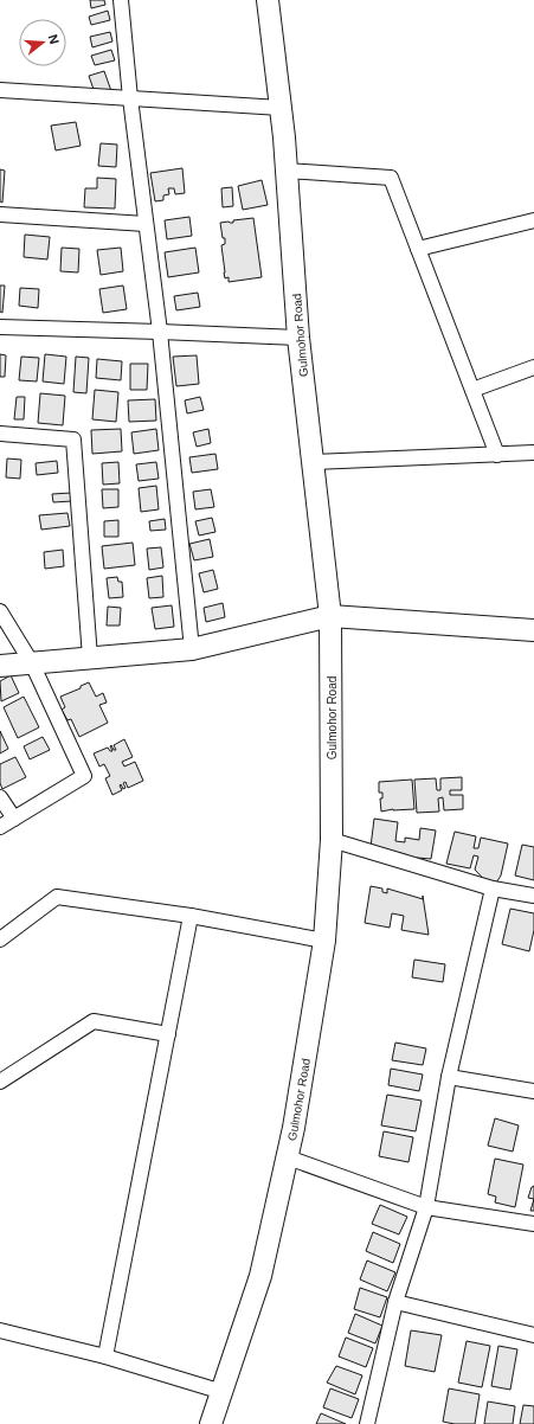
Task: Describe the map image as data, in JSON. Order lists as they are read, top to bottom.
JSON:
{
  "streets": {
    "street": ["Gulmohor Road"]
  },
  "north": "right"
}
